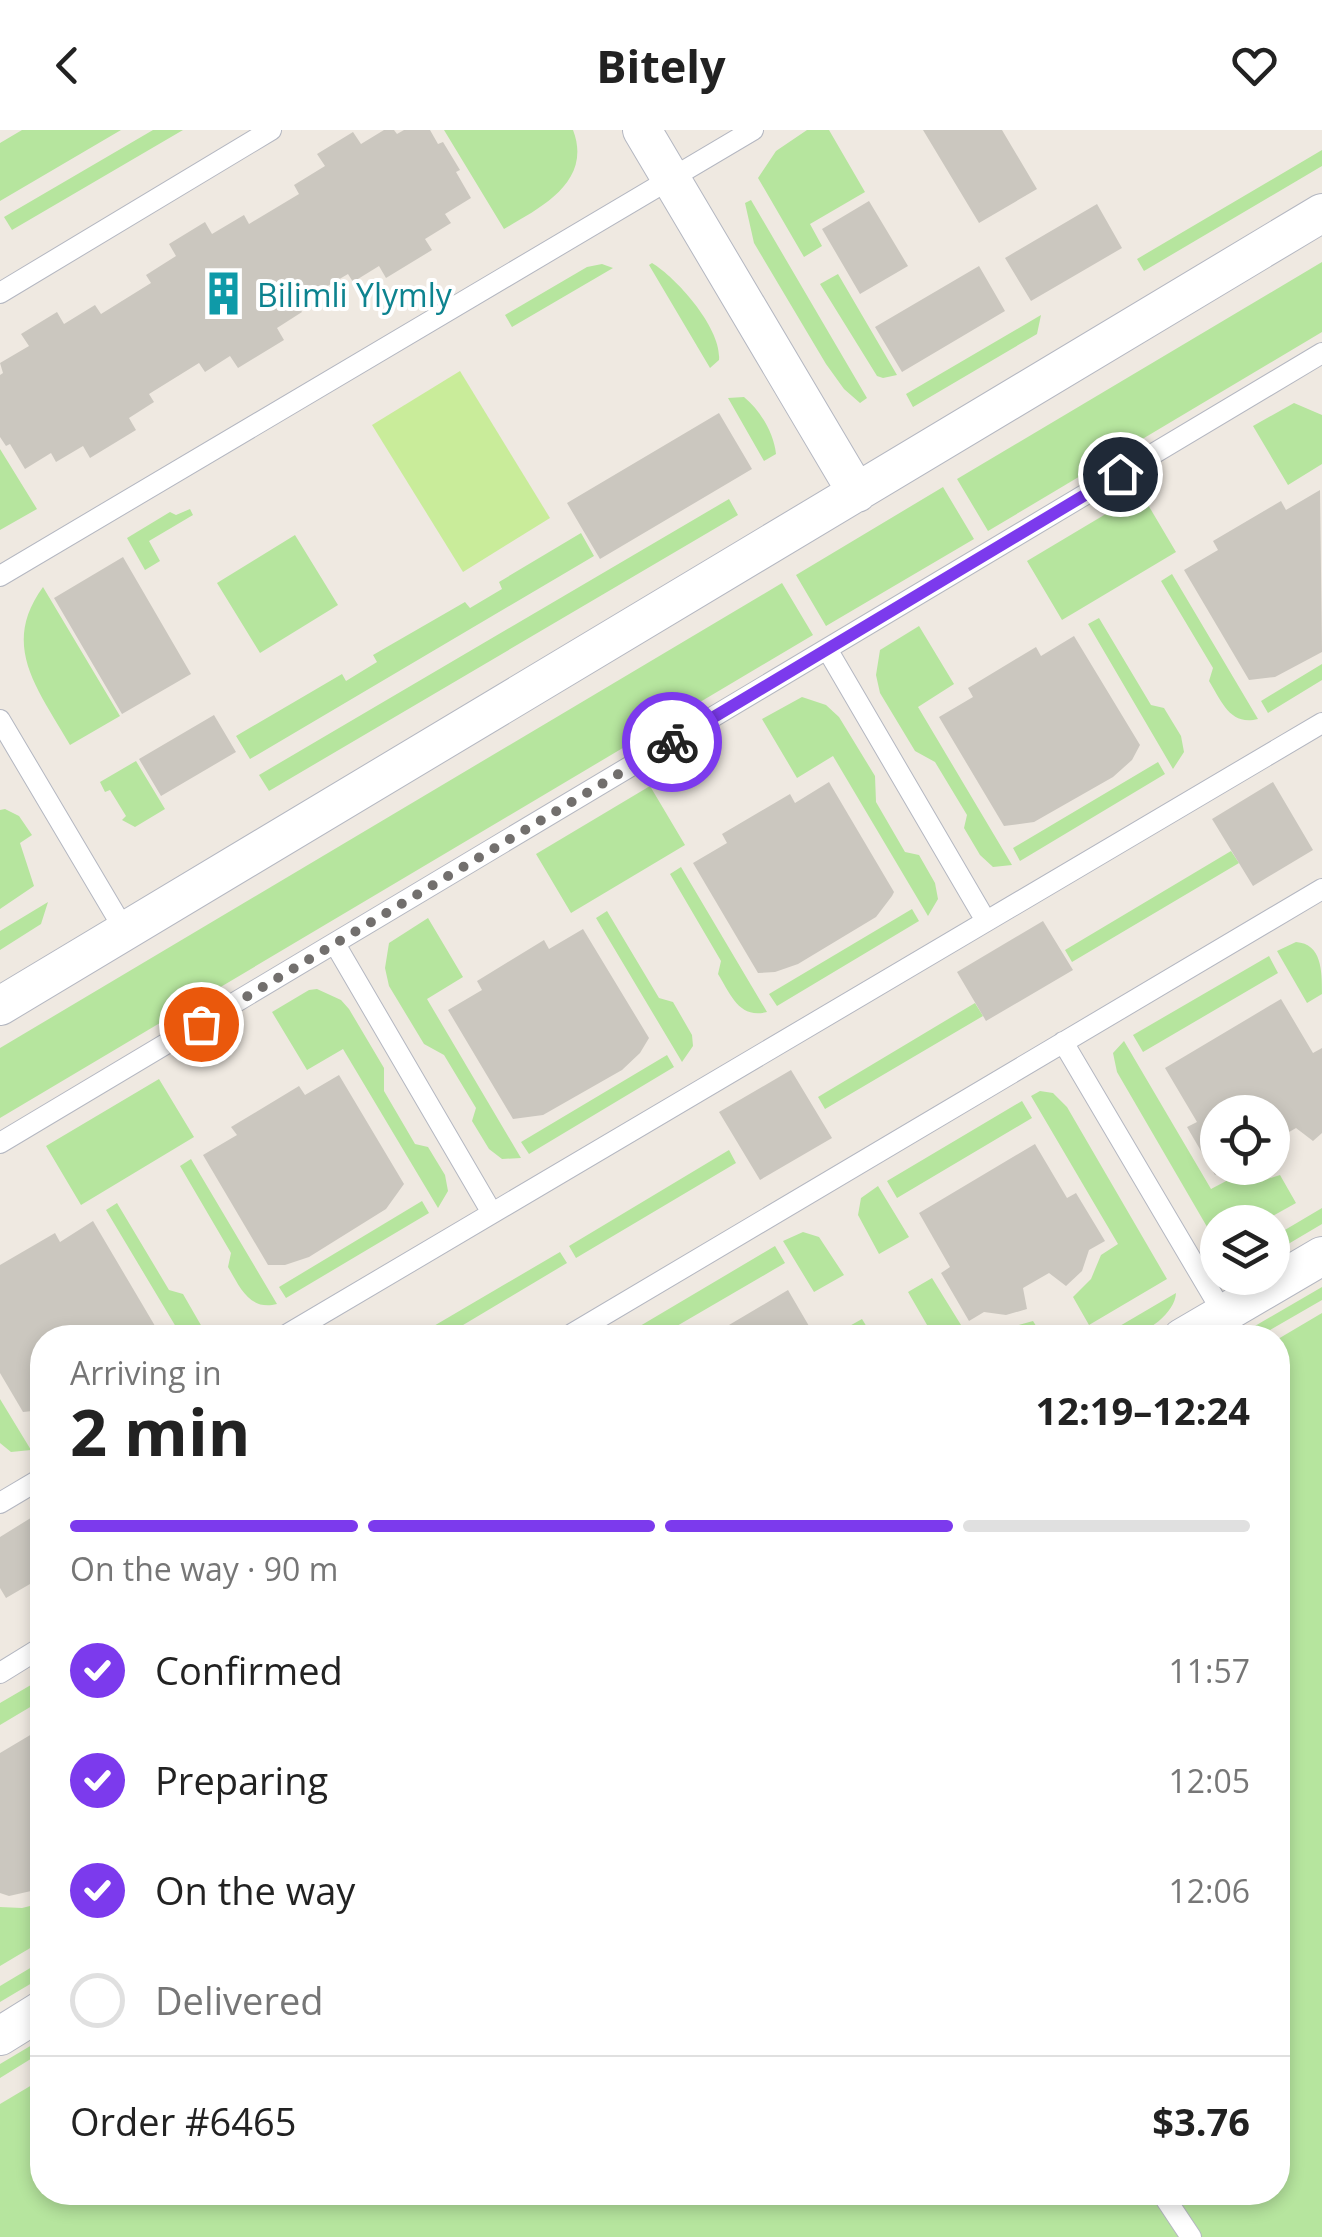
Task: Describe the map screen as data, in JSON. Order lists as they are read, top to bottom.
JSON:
{
  "places": {
    "building": ["Bilimli Ylymly"]
  },
  "page": {
    "header": "Bitely",
    "heading": ["2 min", "Arriving in", "12:19–12:24"],
    "panel": ["Order #6465", "$3.76"],
    "bar": "On the way · 90 m",
    "list": [
      ["Confirmed", "11:57"],
      ["Preparing", "12:05"],
      ["On the way", "12:06"],
      "Delivered"
    ]
  }
}
